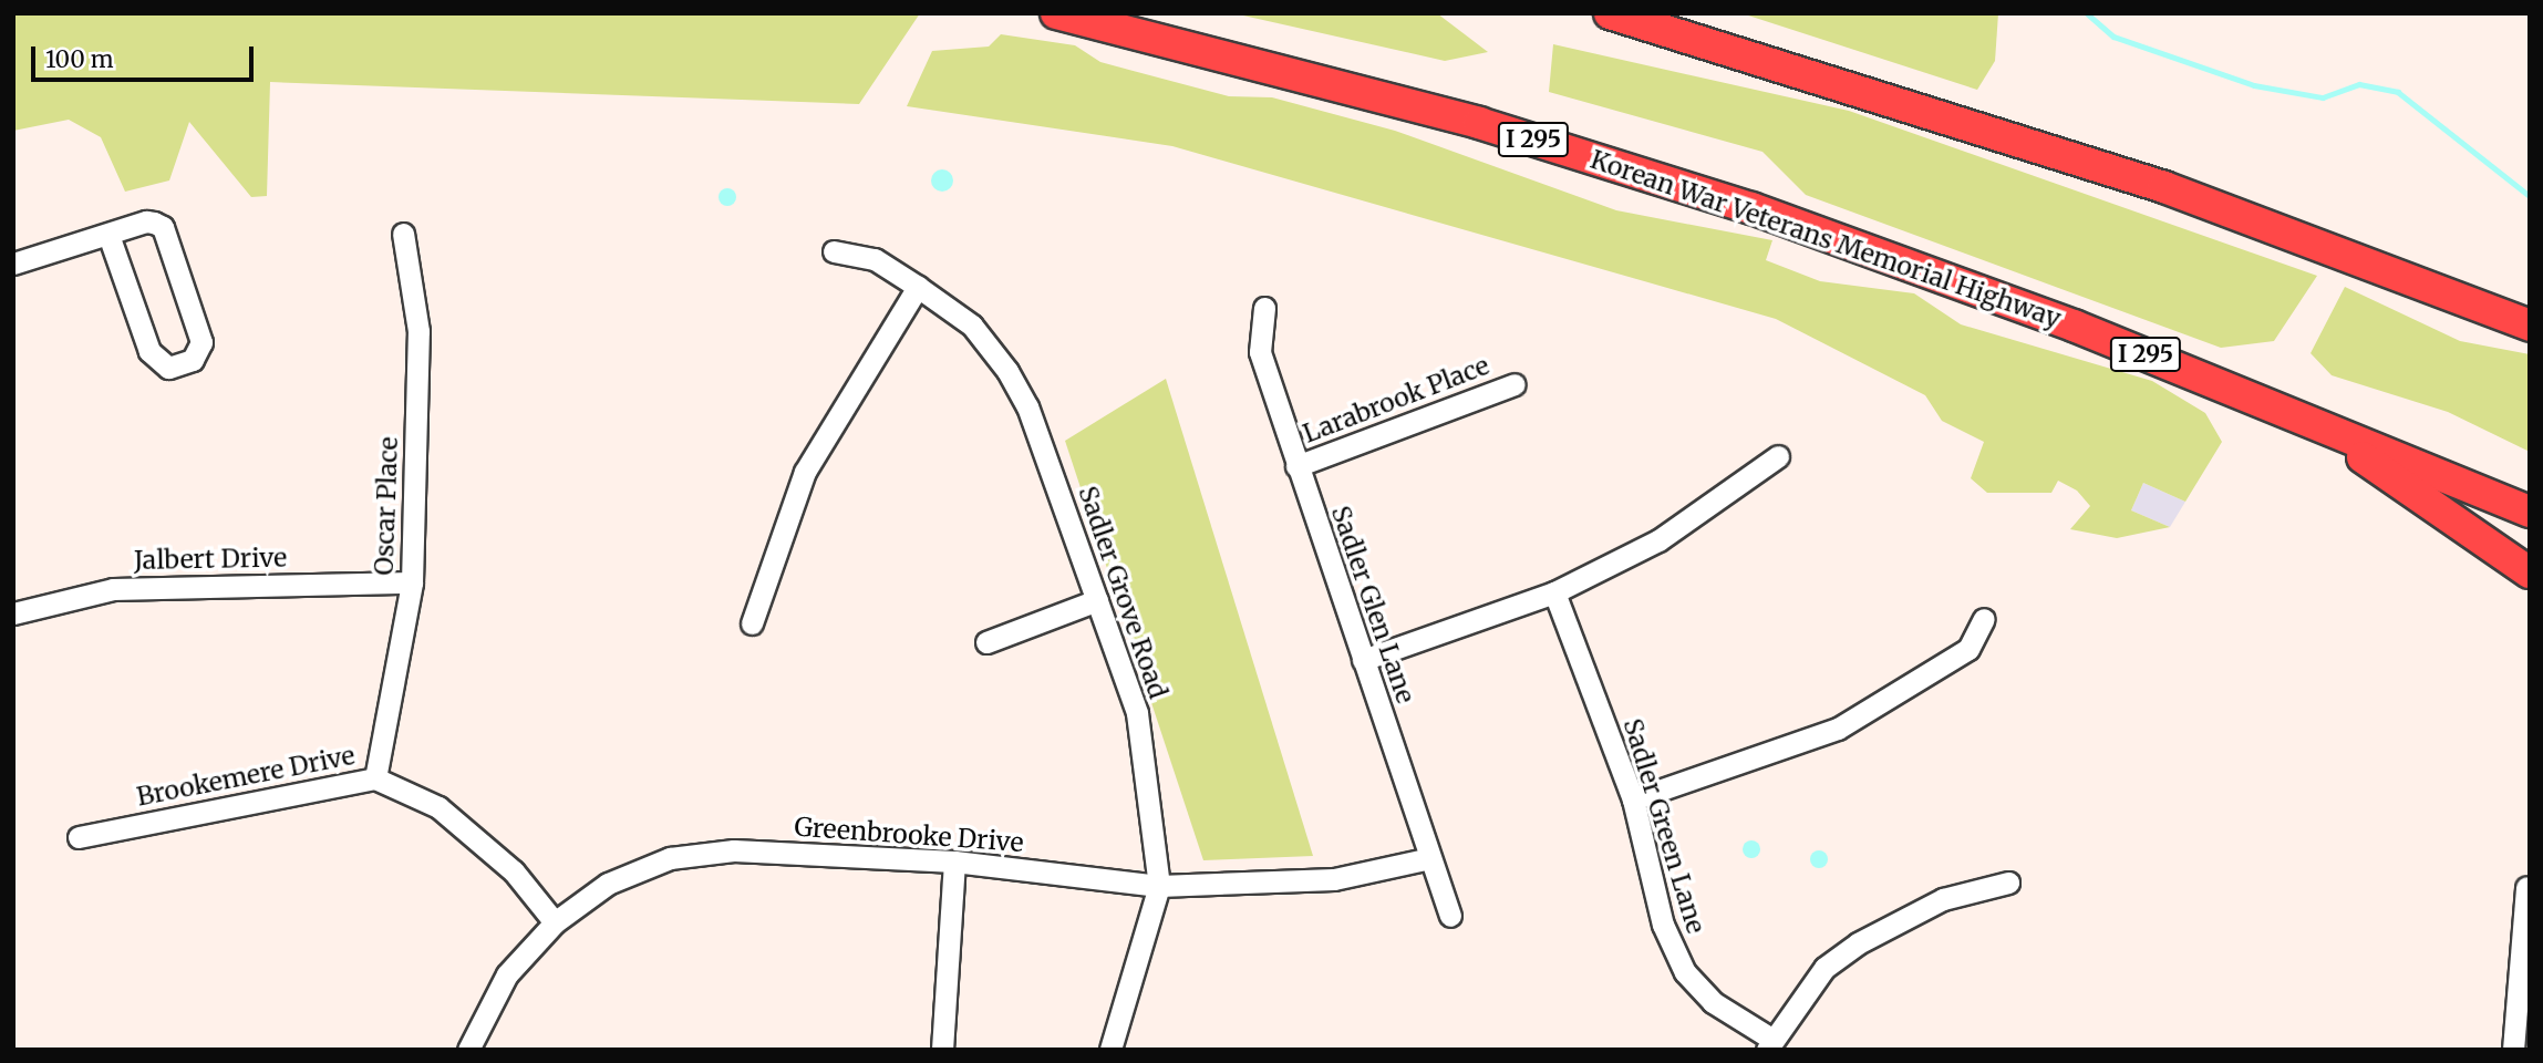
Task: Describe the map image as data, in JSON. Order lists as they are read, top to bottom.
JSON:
{
  "streets": {
    "highway": ["I 295", "Korean War Veterans Memorial Highway"],
    "street": [
      "Larabrook Place",
      "Oscar Place",
      "Jalbert Drive",
      "Sadler Grove Road",
      "Sadler Glen Lane",
      "Brookemere Drive",
      "Sadler Green Lane",
      "Greenbrooke Drive"
    ]
  },
  "crossings": [
    ["Larabrook Place", "Sadler Glen Lane"],
    ["Oscar Place", "Jalbert Drive"],
    ["Oscar Place", "Brookemere Drive"],
    ["Sadler Grove Road", "Greenbrooke Drive"],
    ["Sadler Glen Lane", "Greenbrooke Drive"],
    ["Brookemere Drive", "Greenbrooke Drive"]
  ],
  "scale_bar": "100 m"
}
